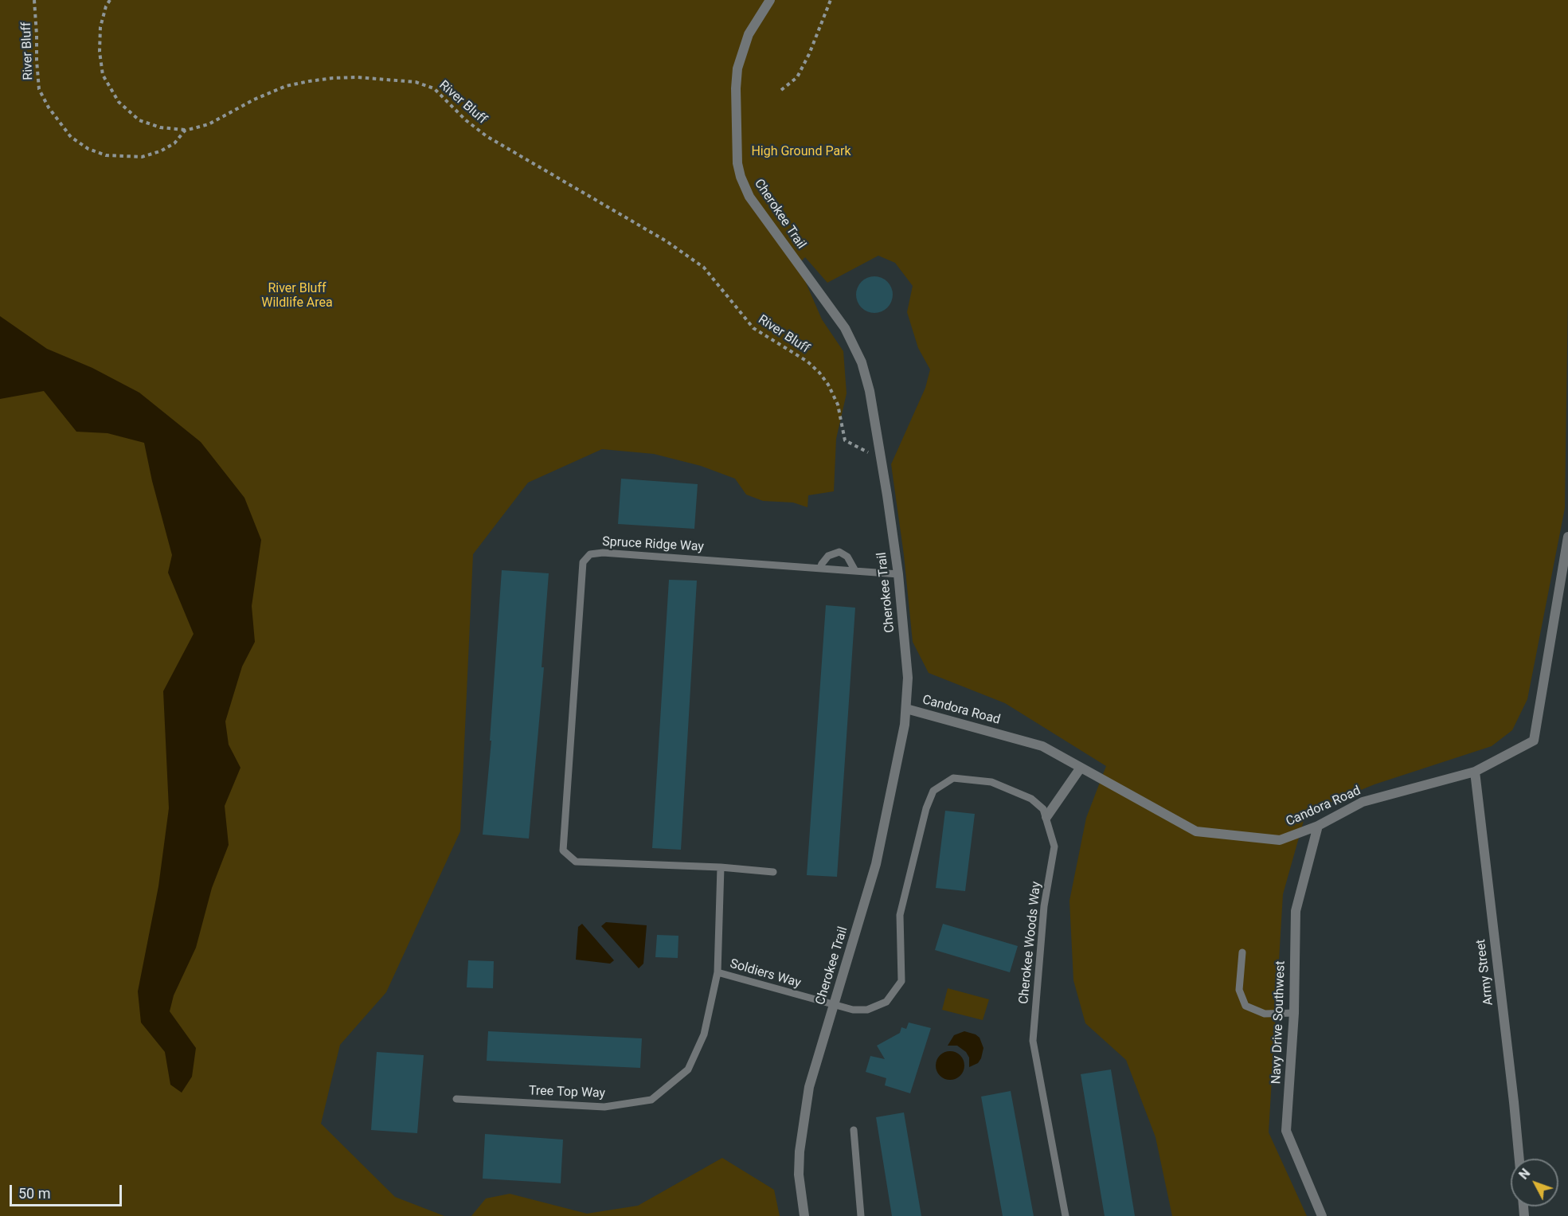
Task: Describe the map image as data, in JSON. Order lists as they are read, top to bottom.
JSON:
{
  "streets": {
    "street": [
      "Cherokee Trail",
      "Candora Road",
      "Army Street",
      "Navy Drive Southwest"
    ],
    "lane": [
      "Spruce Ridge Way",
      "Cherokee Woods Way",
      "Soldiers Way",
      "Tree Top Way"
    ],
    "path": ["River Bluff"]
  },
  "crossings": [
    ["River Bluff", "Cherokee Trail"],
    ["Cherokee Trail", "Spruce Ridge Way"],
    ["Cherokee Trail", "Candora Road"],
    ["Cherokee Trail", "Cherokee Woods Way"],
    ["Cherokee Trail", "Soldiers Way"],
    ["Spruce Ridge Way", "Tree Top Way"],
    ["Candora Road", "Army Street"],
    ["Candora Road", "Navy Drive Southwest"],
    ["Cherokee Woods Way", "Soldiers Way"],
    ["Soldiers Way", "Tree Top Way"]
  ],
  "parks": ["High Ground Park", "River Bluff Wildlife Area"],
  "scale_bar": "50 m",
  "north": "top left"
}
